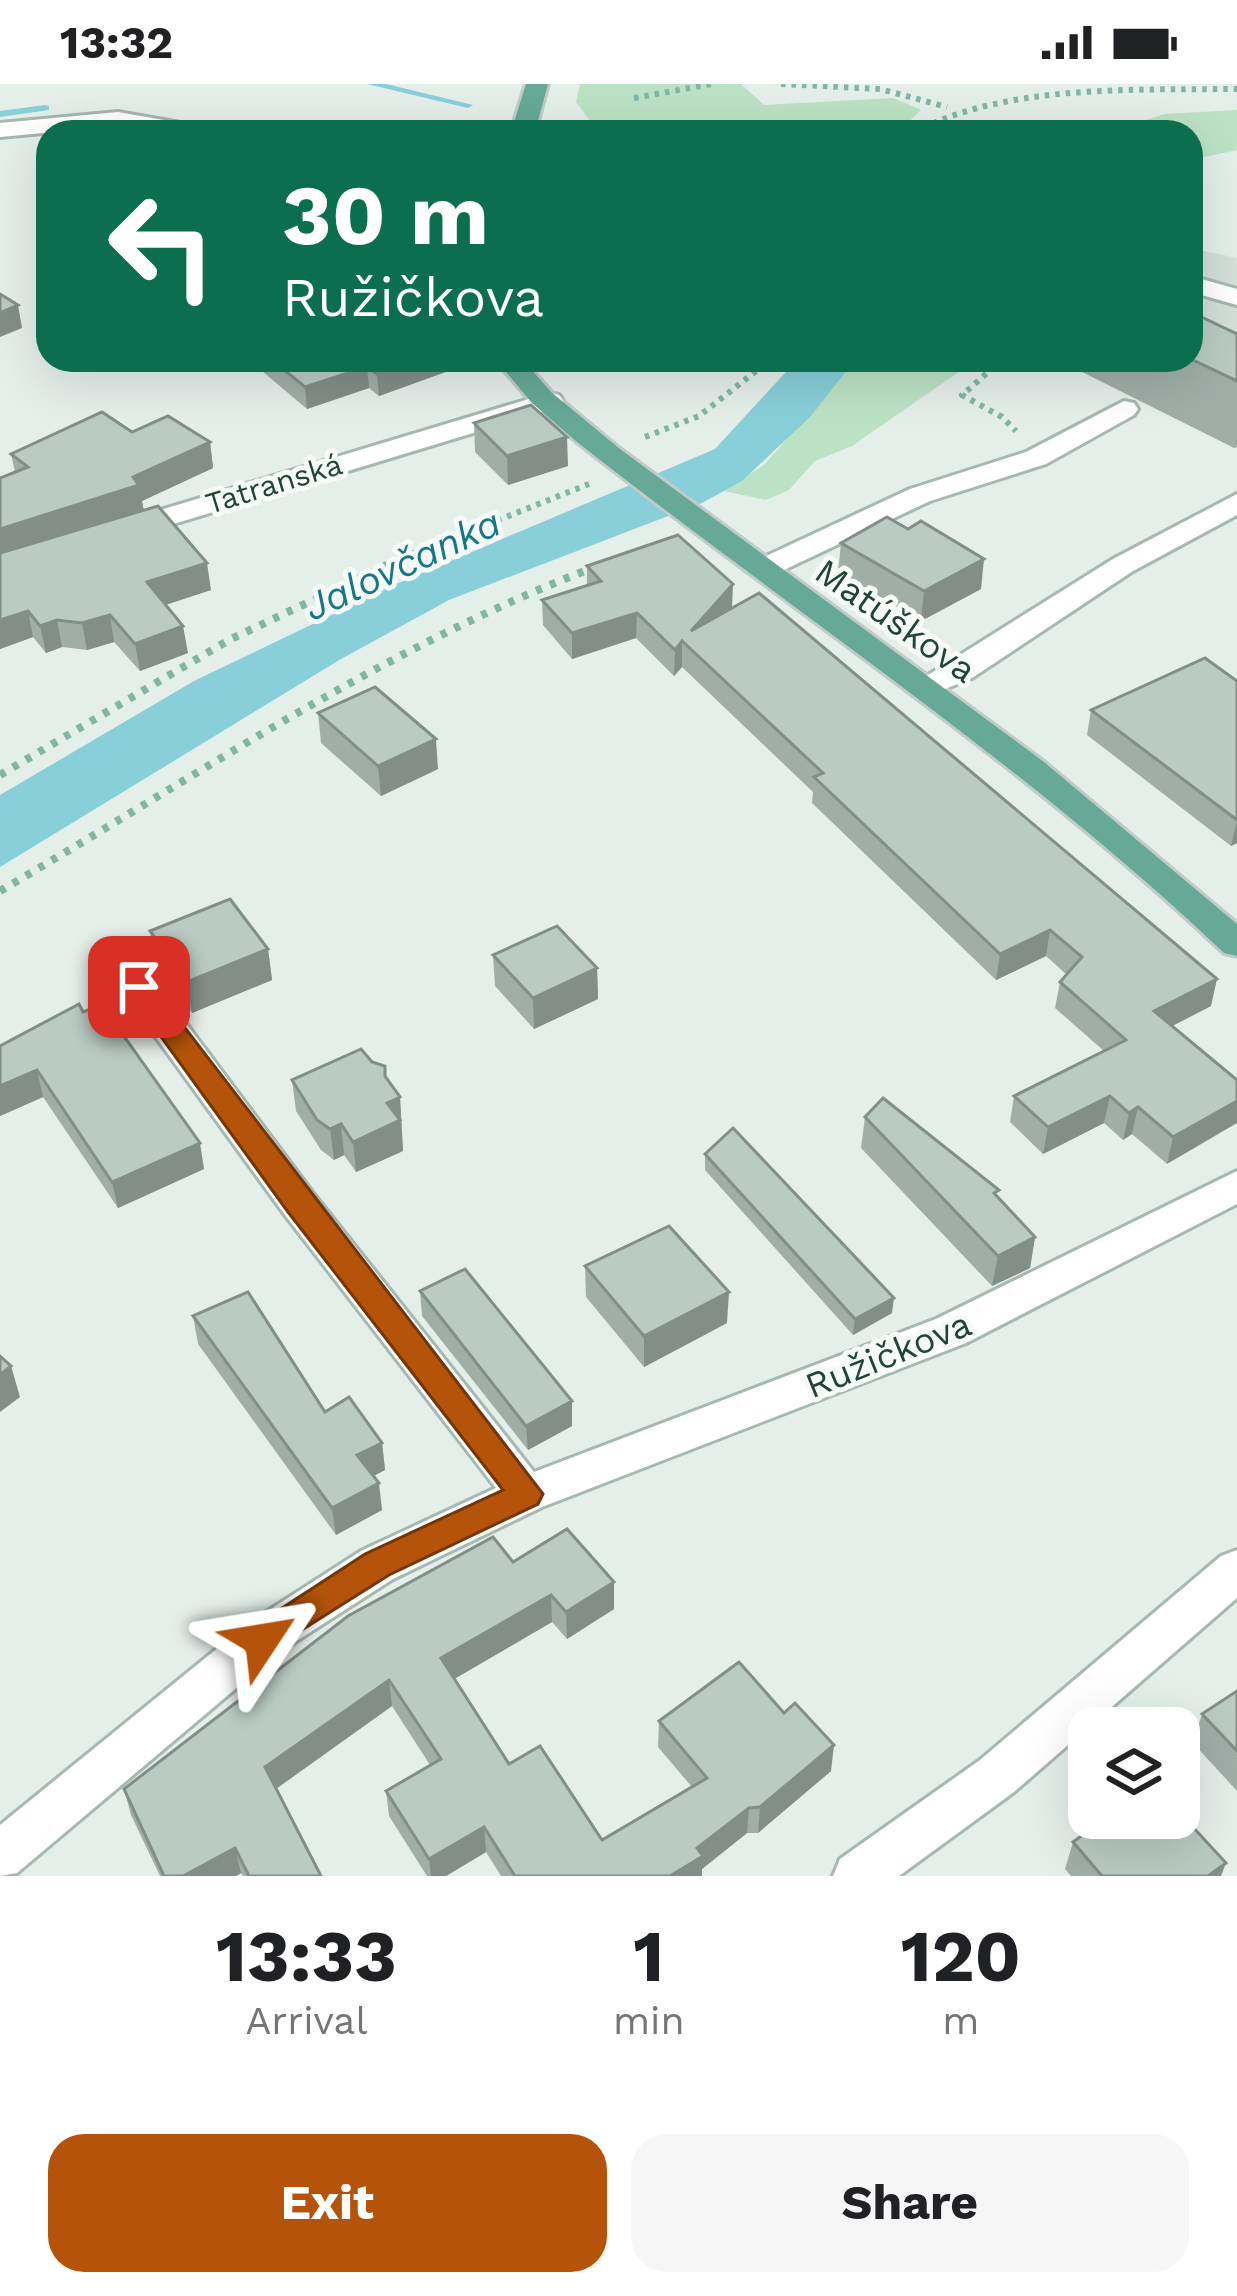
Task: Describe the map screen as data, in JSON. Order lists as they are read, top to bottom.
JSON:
{
  "streets": {
    "main road": ["Matúškova"],
    "street": ["Tatranská", "Ružičkova"]
  },
  "crossings": [
    ["Tatranská", "Matúškova"]
  ],
  "water": ["Jalovčanka"],
  "page": {
    "status": "13:32",
    "turn": ["30 m", "Ružičkova"],
    "eta": [
      "13:33",
      "Arrival",
      "1",
      "min",
      "120",
      "m"
    ],
    "buttons": ["Exit", "Share"]
  }
}
